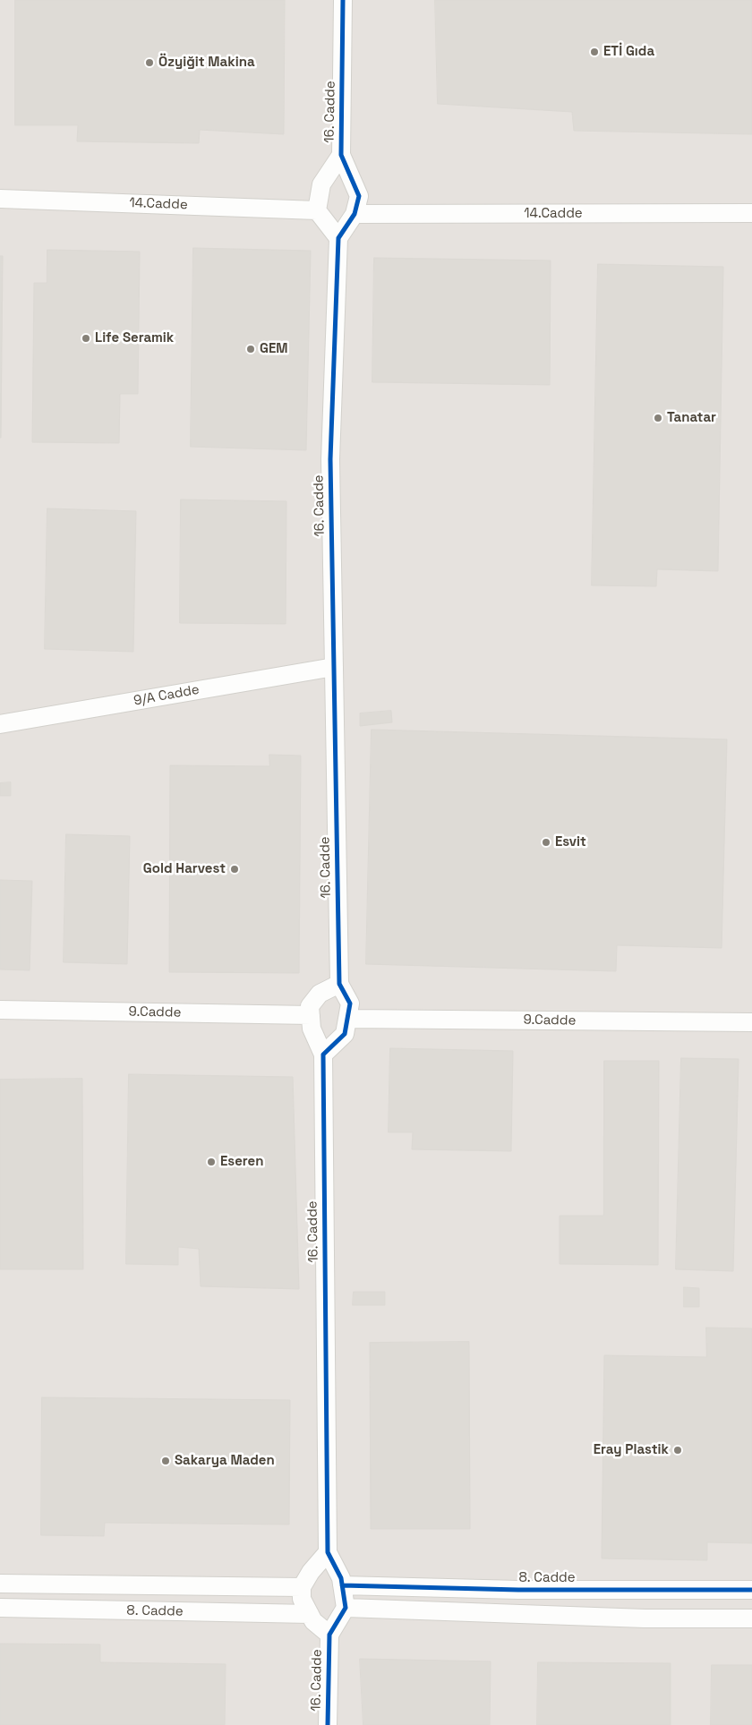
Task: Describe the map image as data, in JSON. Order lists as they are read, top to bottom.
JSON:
{
  "streets": {
    "street": [
      "16. Cadde",
      "14.Cadde",
      "9/A Cadde",
      "9.Cadde",
      "8. Cadde"
    ]
  },
  "crossings": [
    ["16. Cadde", "14.Cadde"],
    ["16. Cadde", "9/A Cadde"],
    ["16. Cadde", "9.Cadde"],
    ["16. Cadde", "8. Cadde"]
  ],
  "places": [
    "ETİ Gıda",
    "Özyiğit Makina",
    "Life Seramik",
    "GEM",
    "Tanatar",
    "Esvit",
    "Gold Harvest",
    "Eseren",
    "Eray Plastik",
    "Sakarya Maden"
  ]
}
